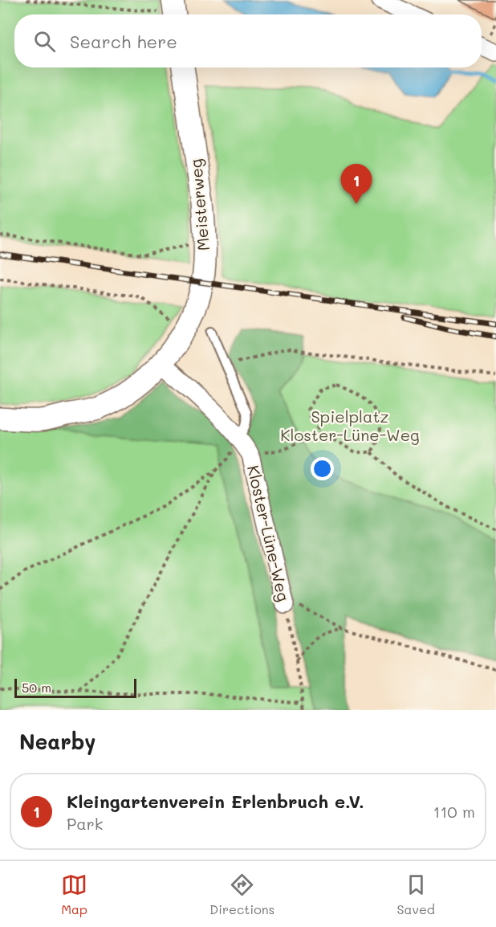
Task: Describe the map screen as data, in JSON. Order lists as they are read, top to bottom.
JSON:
{
  "streets": {
    "street": ["Meisterweg", "Kloster-Lüne-Weg"]
  },
  "crossings": [
    ["Meisterweg", "Kloster-Lüne-Weg"]
  ],
  "parks": ["Spielplatz Kloster-Lüne-Weg"],
  "scale_bar": "50 m",
  "page": {
    "search": "Search here",
    "pins": "1",
    "scale": "50 m",
    "heading": "Nearby",
    "list": [
      {
        "mark": "1",
        "name": "Kleingartenverein Erlenbruch e.V.",
        "note": "Park",
        "value": "110 m"
      }
    ],
    "nav": ["Map", "Directions", "Saved"]
  }
}
